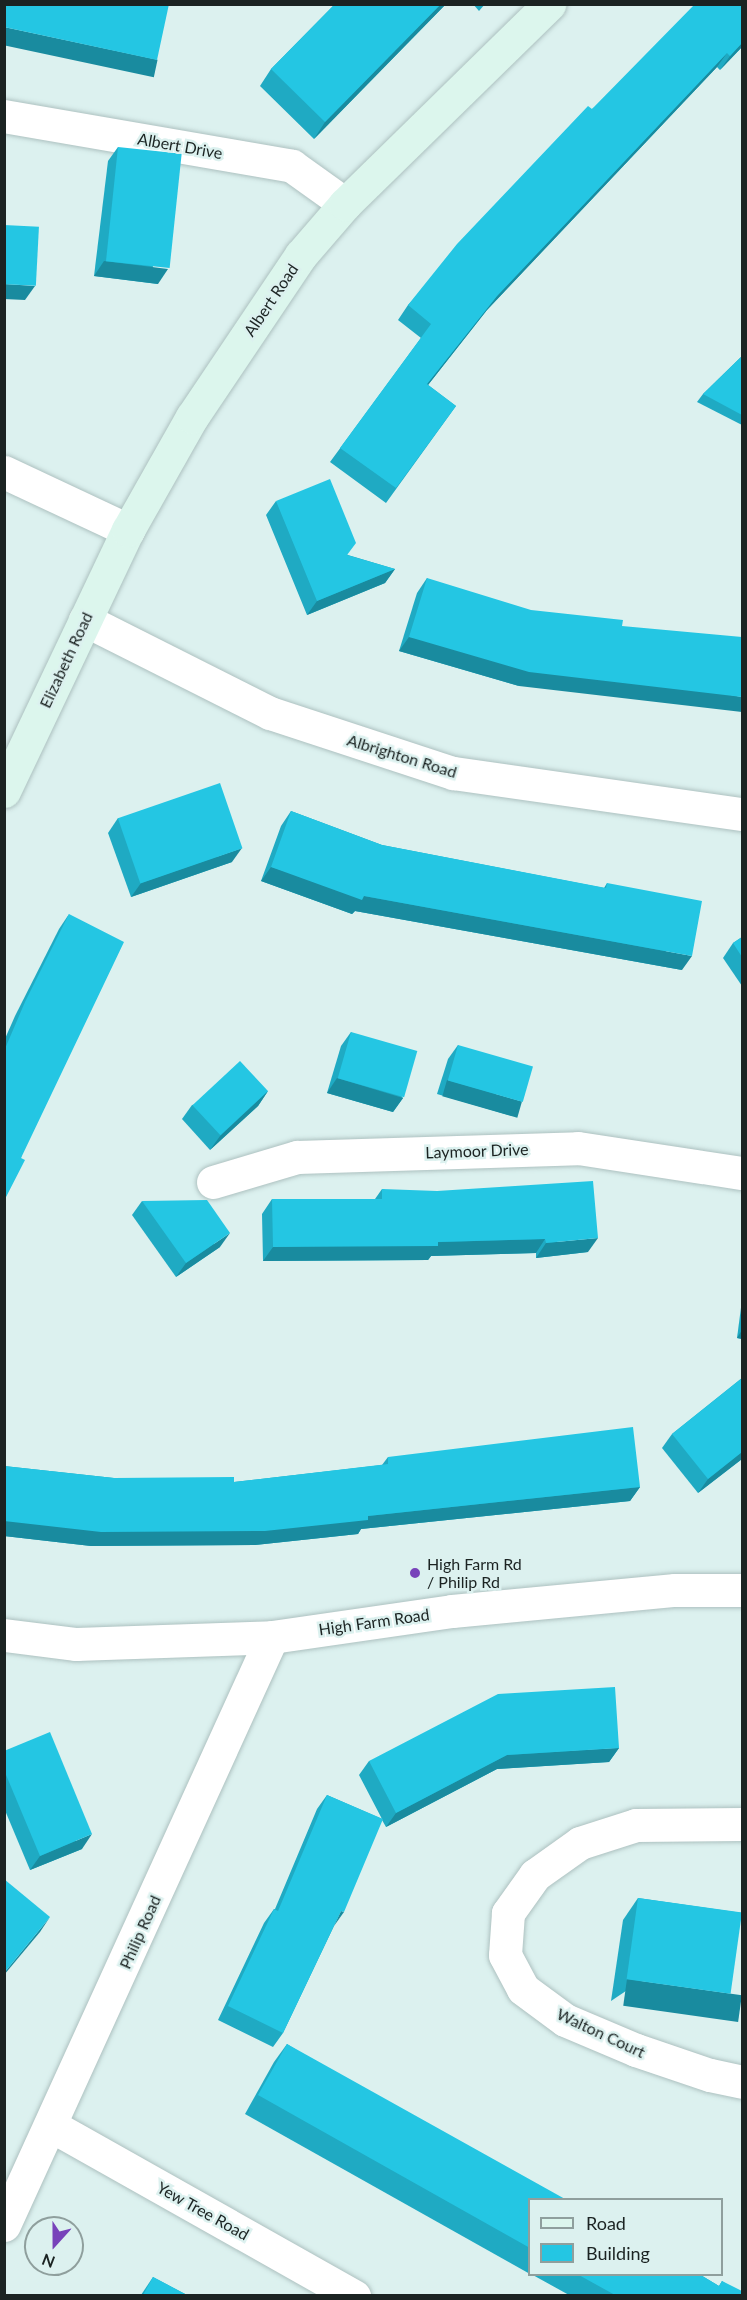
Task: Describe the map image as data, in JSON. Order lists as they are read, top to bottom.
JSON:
{
  "streets": {
    "street": [
      "Albert Drive",
      "Albert Road",
      "Elizabeth Road",
      "Albrighton Road",
      "Laymoor Drive",
      "High Farm Road",
      "Philip Road",
      "Walton Court",
      "Yew Tree Road"
    ]
  },
  "crossings": [
    ["Albert Drive", "Albert Road"],
    ["Albert Road", "Elizabeth Road"],
    ["Elizabeth Road", "Albrighton Road"],
    ["High Farm Road", "Philip Road"],
    ["Philip Road", "Yew Tree Road"]
  ],
  "places": ["High Farm Rd / Philip Rd"],
  "legend": ["Road", "Building"],
  "north": "bottom"
}
